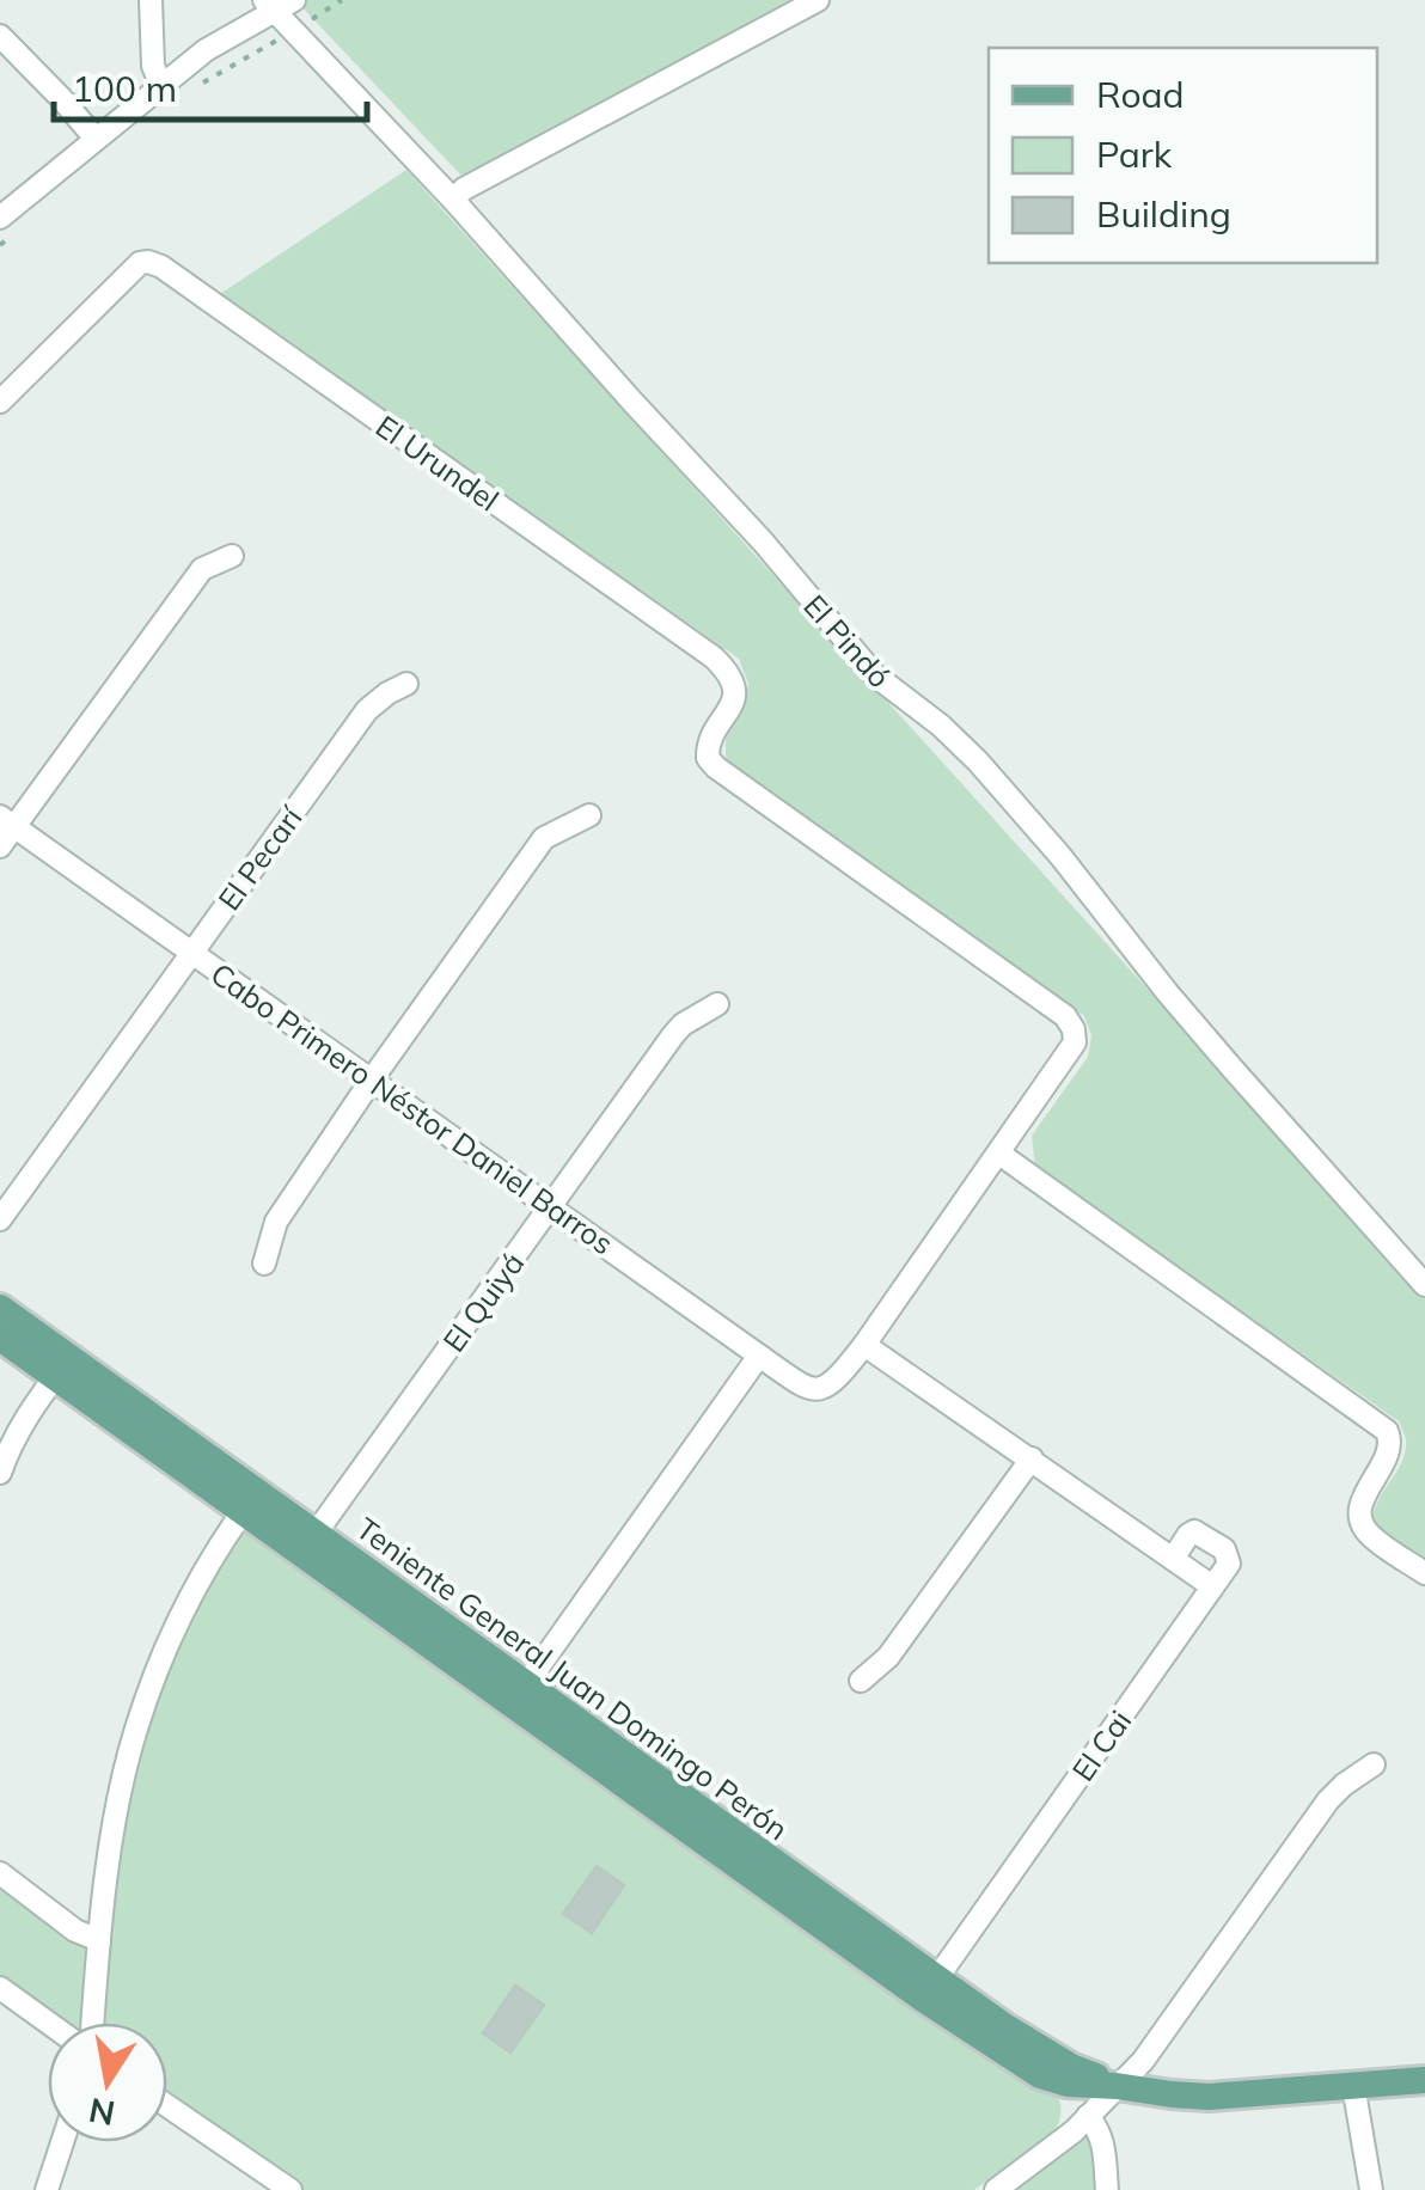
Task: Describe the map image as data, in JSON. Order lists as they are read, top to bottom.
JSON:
{
  "streets": {
    "main road": ["Teniente General Juan Domingo Perón"],
    "street": [
      "El Urundel",
      "El Pindó",
      "El Pecarí",
      "Cabo Primero Néstor Daniel Barros",
      "El Quiyá",
      "El Cai"
    ]
  },
  "crossings": [
    ["El Pecarí", "Cabo Primero Néstor Daniel Barros"],
    ["Cabo Primero Néstor Daniel Barros", "El Quiyá"],
    ["El Quiyá", "Teniente General Juan Domingo Perón"],
    ["Teniente General Juan Domingo Perón", "El Cai"]
  ],
  "legend": ["Road", "Park", "Building"],
  "scale_bar": "100 m",
  "north": "bottom"
}
